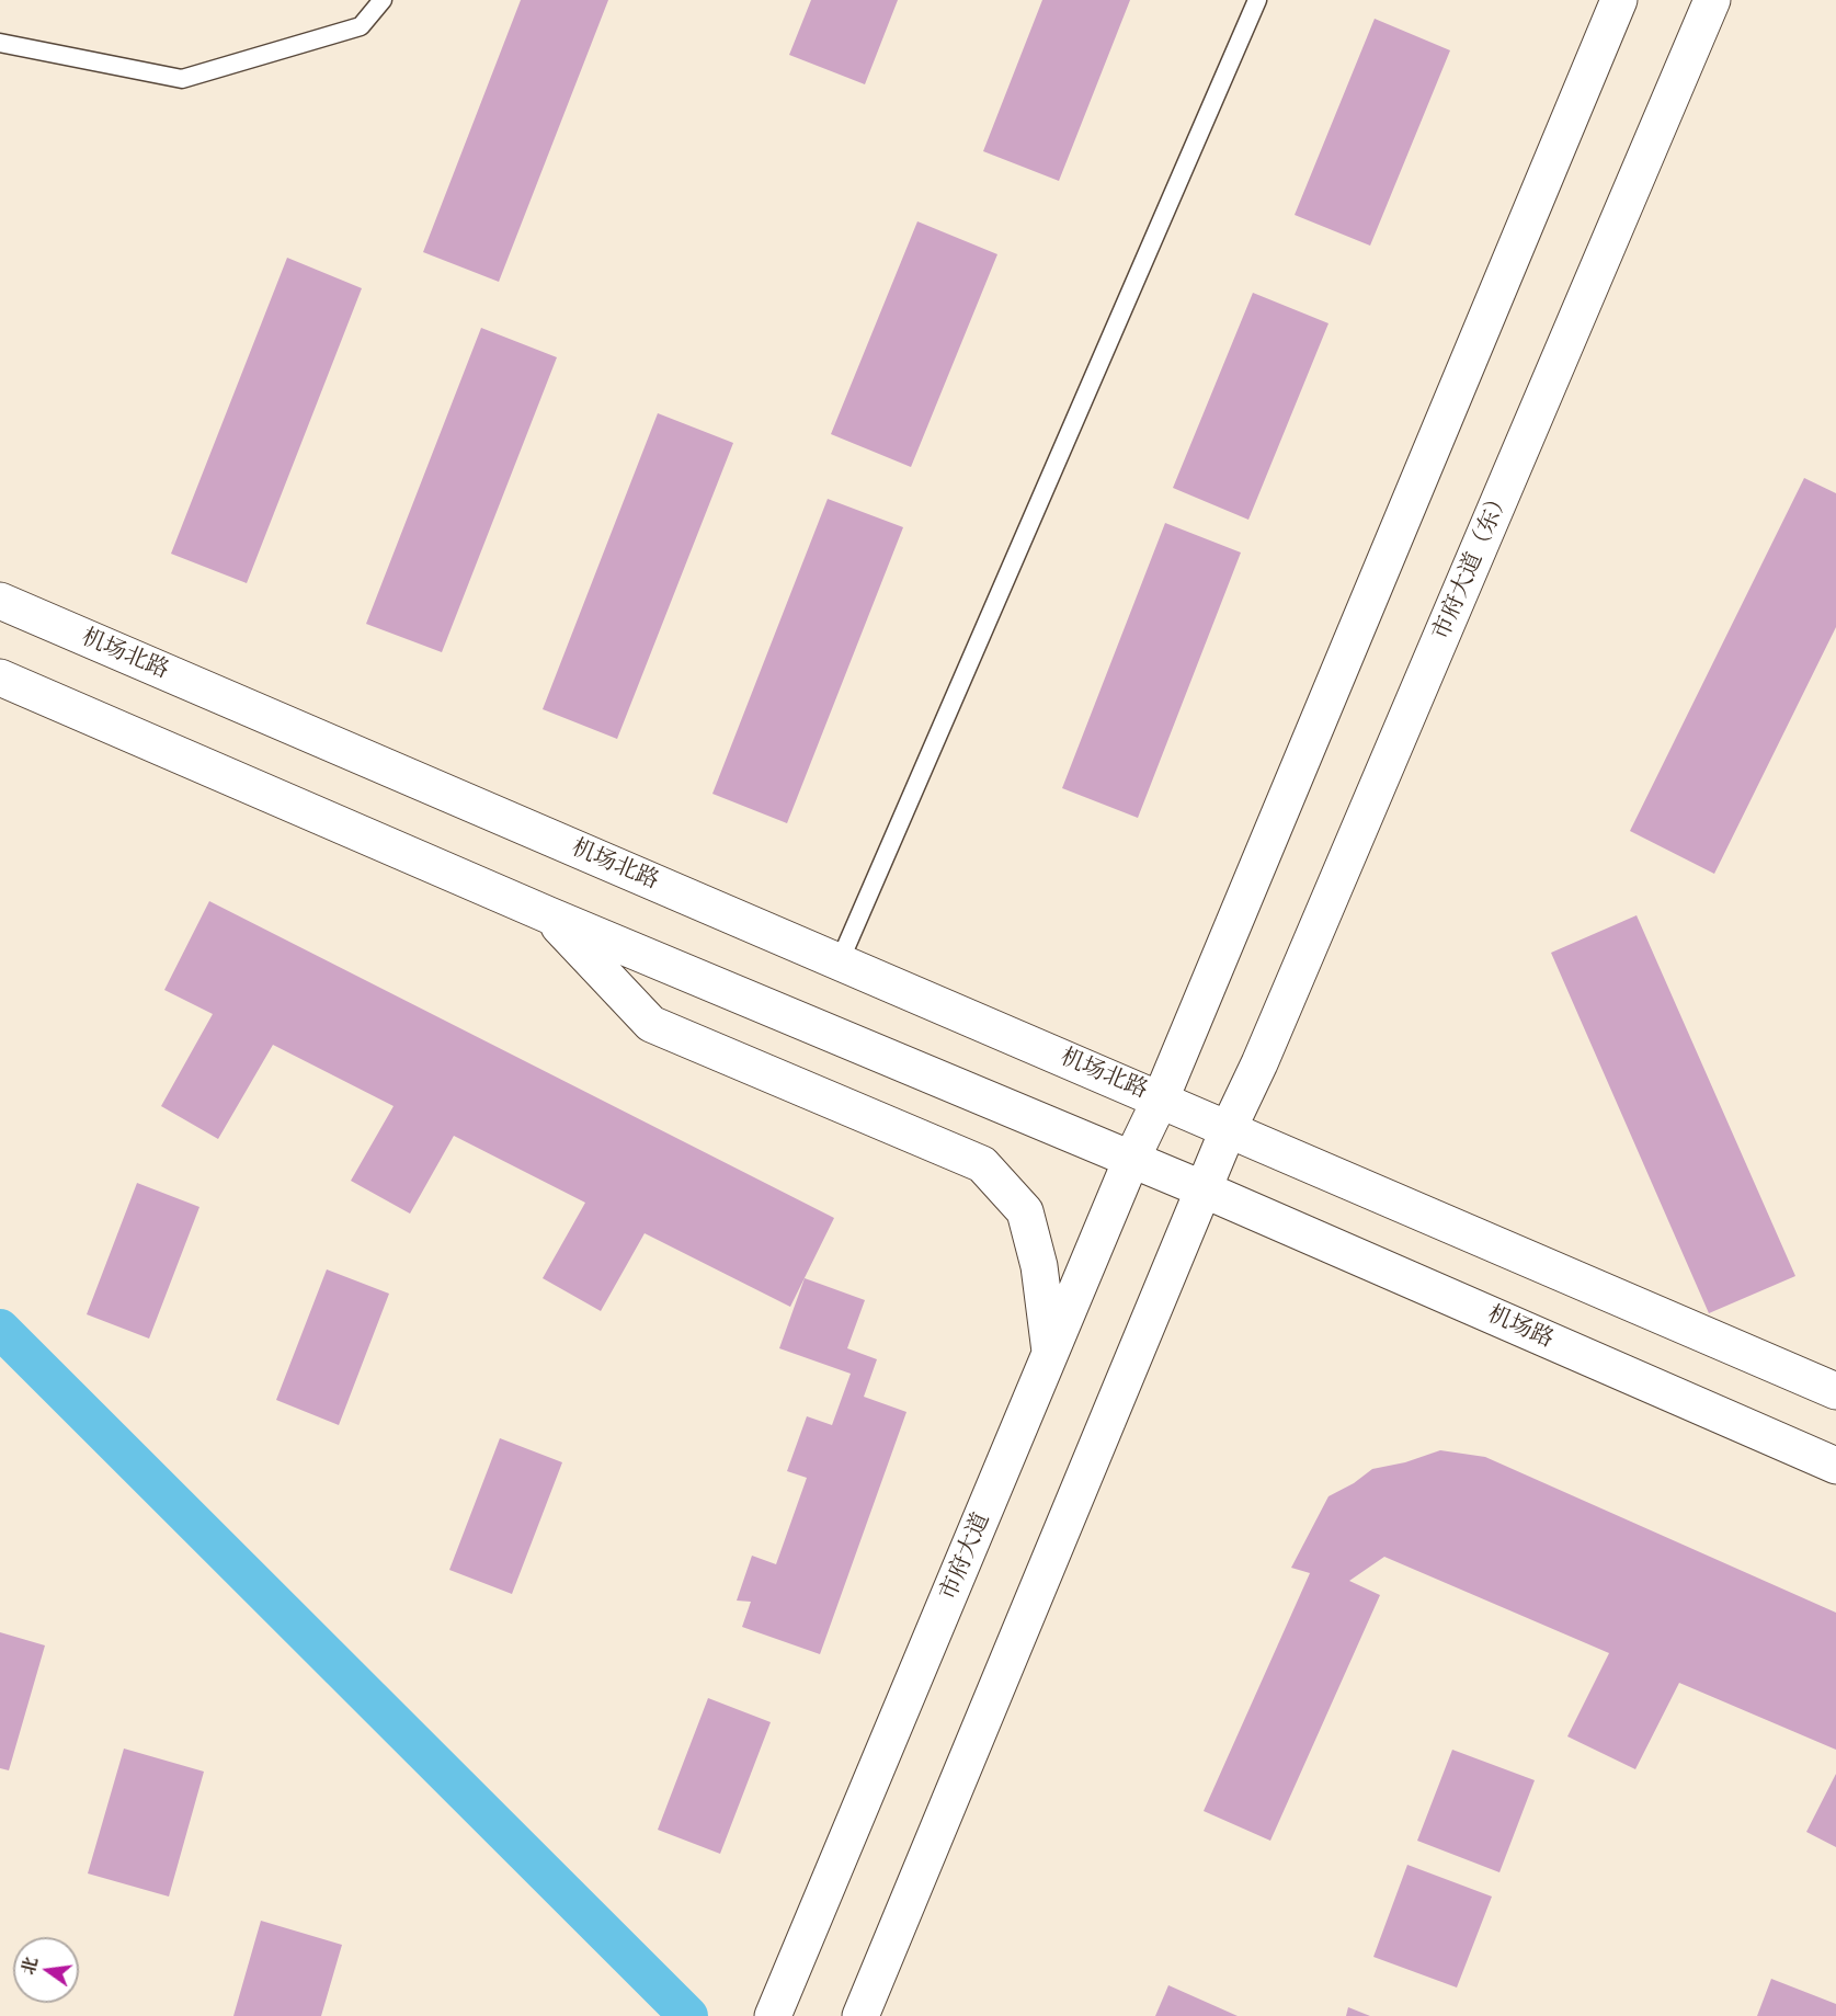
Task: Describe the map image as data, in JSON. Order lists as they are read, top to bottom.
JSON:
{
  "streets": {
    "main road": [
      "市府大道（东）",
      "机场北路",
      "机场路",
      "市府大道"
    ]
  },
  "crossings": [
    ["市府大道（东）", "机场北路"],
    ["机场北路", "市府大道"]
  ],
  "north": "left"
}
